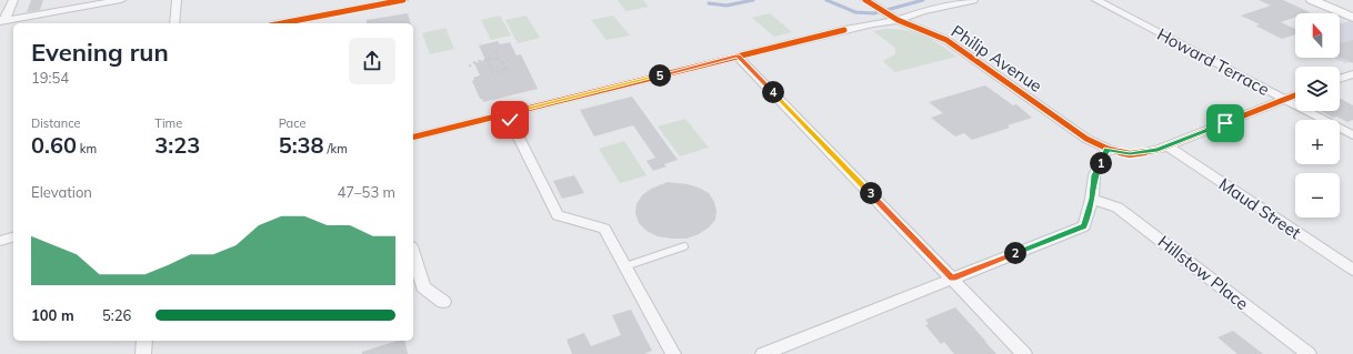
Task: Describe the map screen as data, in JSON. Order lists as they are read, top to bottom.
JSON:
{
  "streets": {
    "street": [
      "Philip Avenue",
      "Howard Terrace",
      "Maud Street",
      "Hillstow Place"
    ]
  },
  "crossings": [
    ["Philip Avenue", "Howard Terrace"],
    ["Philip Avenue", "Maud Street"]
  ],
  "north": "top",
  "page": {
    "map_buttons": ["+", "−"],
    "heading": ["Evening run", "19:54"],
    "pins": [
      "5",
      "4",
      "1",
      "3",
      "2"
    ],
    "stats": [
      ["Distance", "0.60 km"],
      ["Time", "3:23"],
      ["Pace", "5:38 /km"]
    ],
    "chart": ["Elevation", "47–53 m"],
    "list": [
      {
        "name": "100 m",
        "note": "5:26"
      }
    ]
  }
}
